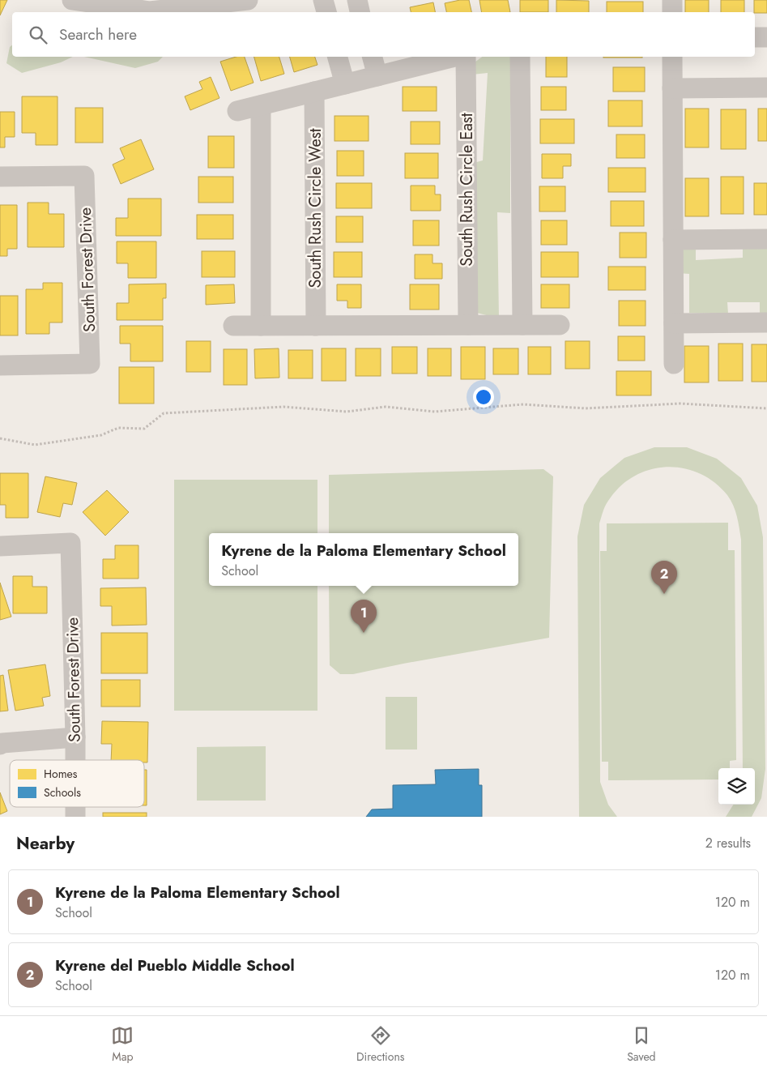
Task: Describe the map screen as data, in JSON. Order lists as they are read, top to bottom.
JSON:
{
  "streets": {
    "street": ["South Rush Circle East", "South Rush Circle West", "South Forest Drive"]
  },
  "legend": ["Homes", "Schools"],
  "page": {
    "search": "Search here",
    "popup": ["Kyrene de la Paloma Elementary School", "School"],
    "pins": ["2", "1"],
    "heading": ["Nearby", "2 results"],
    "list": [
      {
        "mark": "1",
        "name": "Kyrene de la Paloma Elementary School",
        "note": "School",
        "value": "120 m"
      },
      {
        "mark": "2",
        "name": "Kyrene del Pueblo Middle School",
        "note": "School",
        "value": "120 m"
      }
    ],
    "nav": ["Map", "Directions", "Saved"]
  }
}
